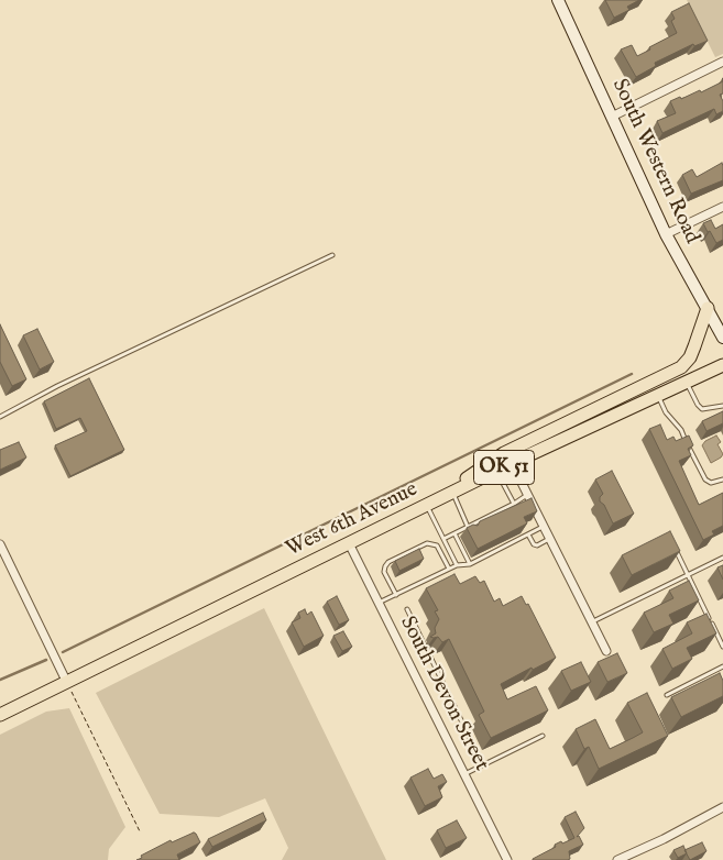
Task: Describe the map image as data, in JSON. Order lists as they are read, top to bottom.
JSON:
{
  "streets": {
    "highway": ["OK 51", "West 6th Avenue"],
    "main road": ["South Western Road"],
    "street": ["South Devon Street"]
  },
  "crossings": [
    ["West 6th Avenue", "South Devon Street"]
  ]
}
